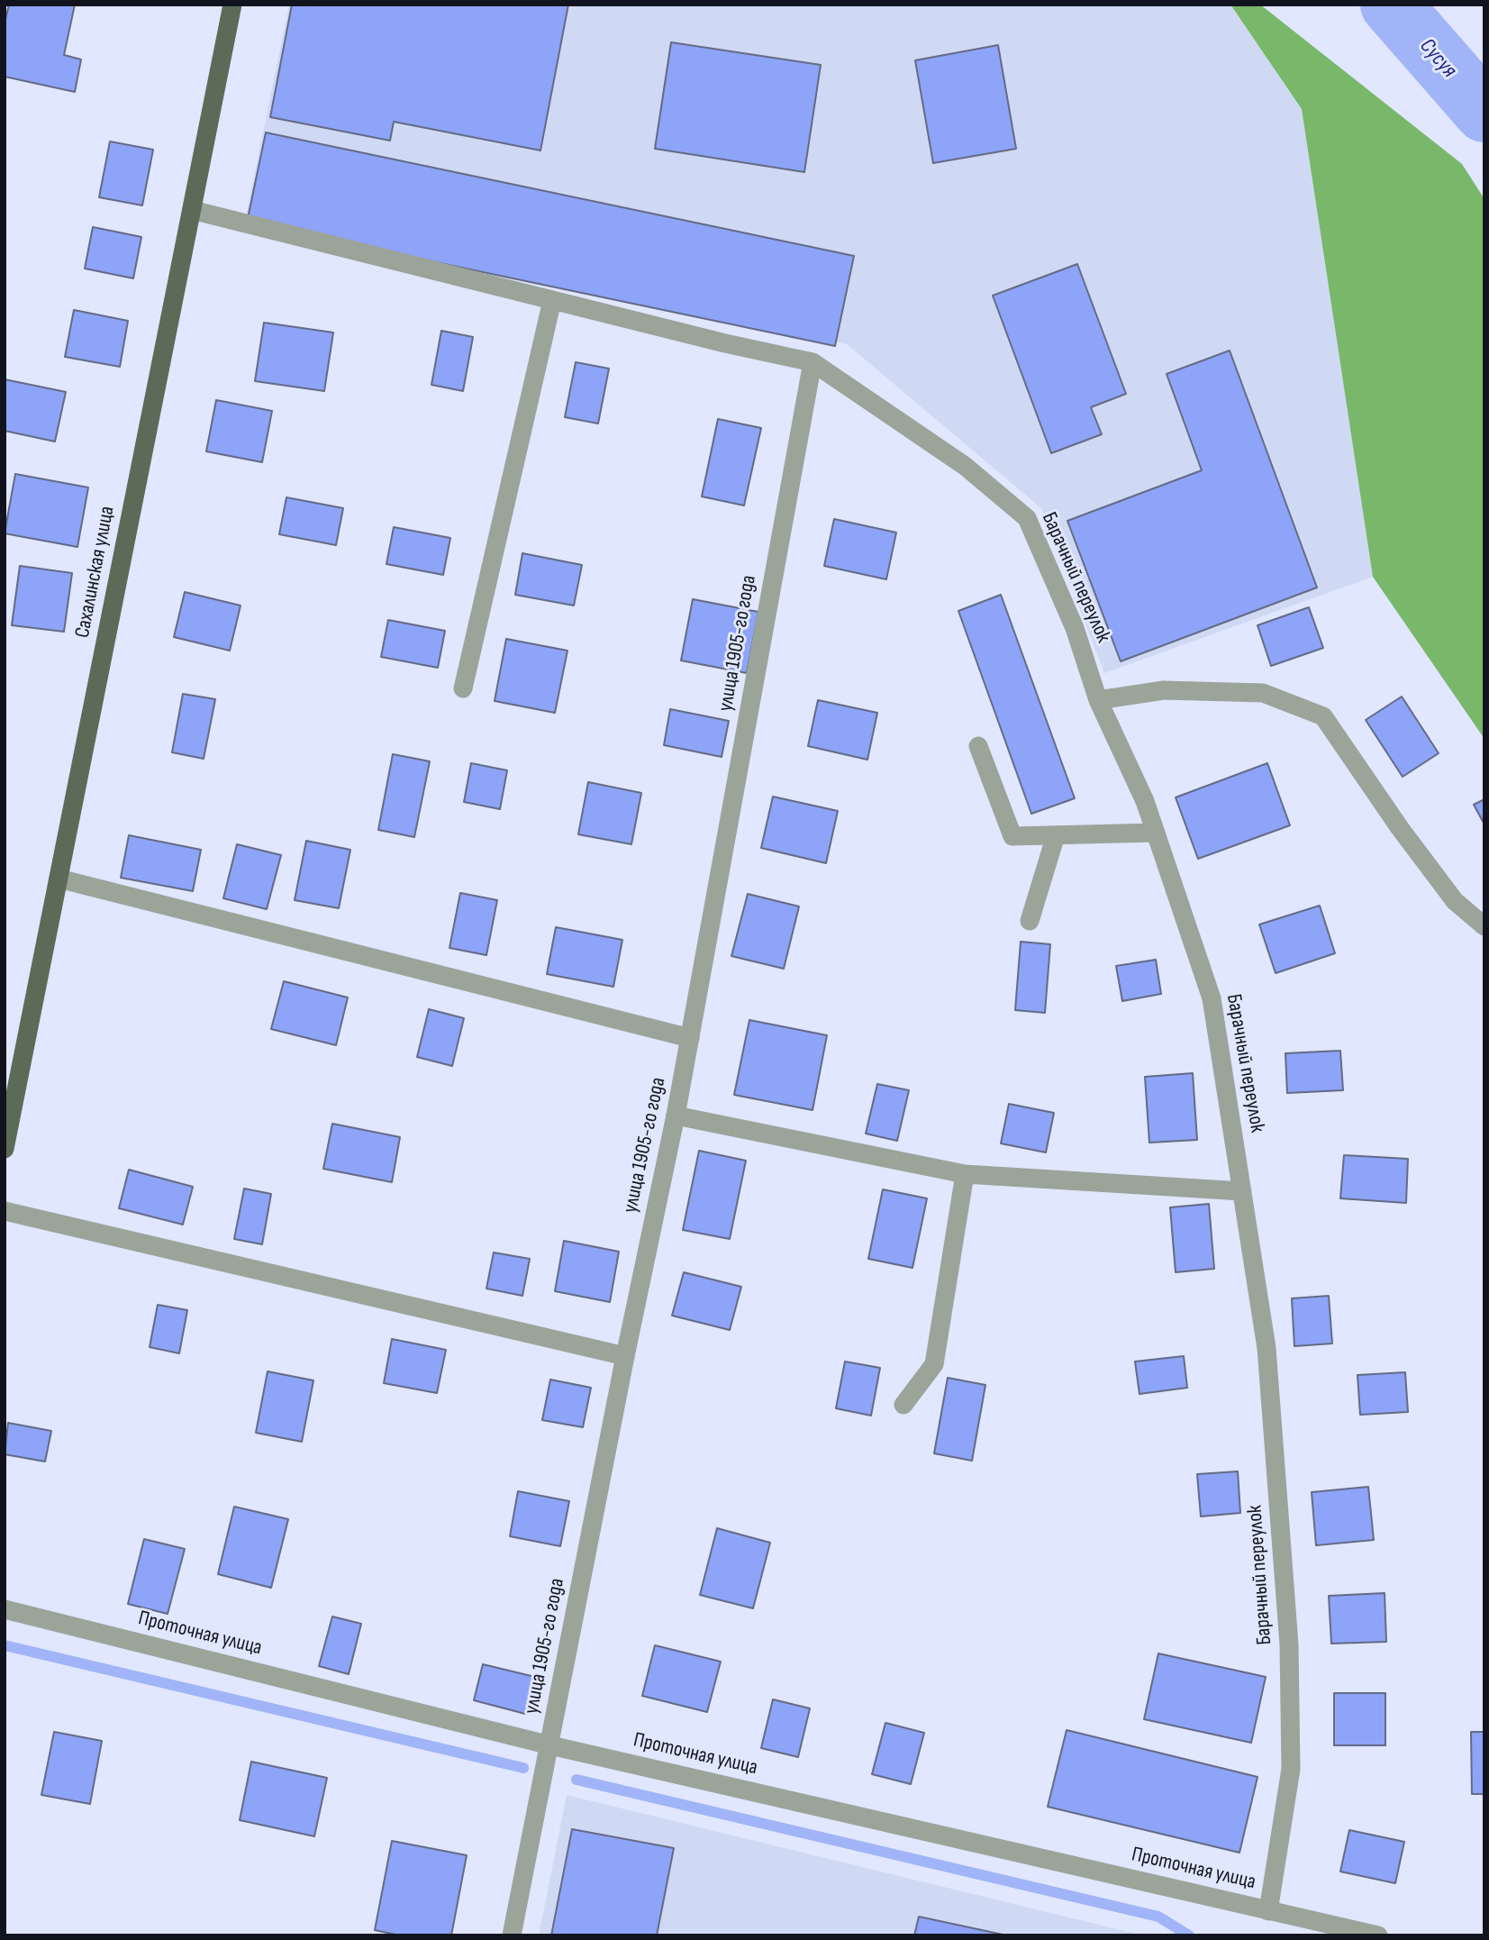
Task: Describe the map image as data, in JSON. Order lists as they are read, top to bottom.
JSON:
{
  "streets": {
    "main road": ["Сахалинская улица"],
    "street": ["Барачный переулок", "улица 1905-го года", "Проточная улица"]
  },
  "crossings": [
    ["Барачный переулок", "улица 1905-го года"],
    ["Барачный переулок", "Проточная улица"],
    ["улица 1905-го года", "Проточная улица"]
  ],
  "water": ["Сусуя"]
}
